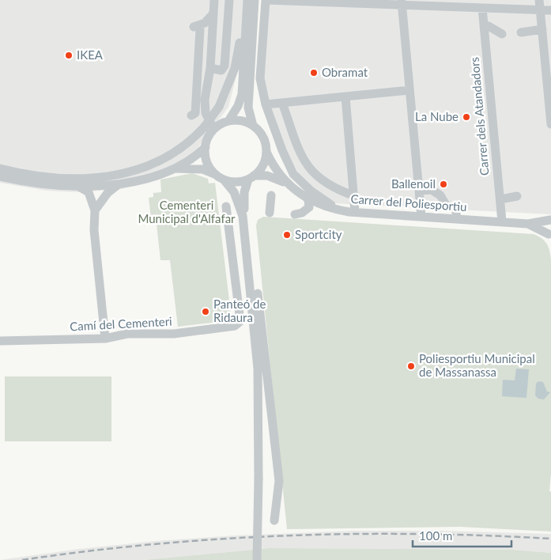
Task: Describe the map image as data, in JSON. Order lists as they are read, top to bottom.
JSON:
{
  "streets": {
    "street": ["Carrer dels Atandadors", "Carrer del Poliesportiu", "Camí del Cementeri"]
  },
  "crossings": [
    ["Carrer dels Atandadors", "Carrer del Poliesportiu"]
  ],
  "parks": ["Cementeri Municipal d'Alfafar"],
  "places": [
    "IKEA",
    "Obramat",
    "La Nube",
    "Ballenoil",
    "Sportcity",
    "Panteó de Ridaura",
    "Poliesportiu Municipal de Massanassa"
  ],
  "scale_bar": "100 m"
}
